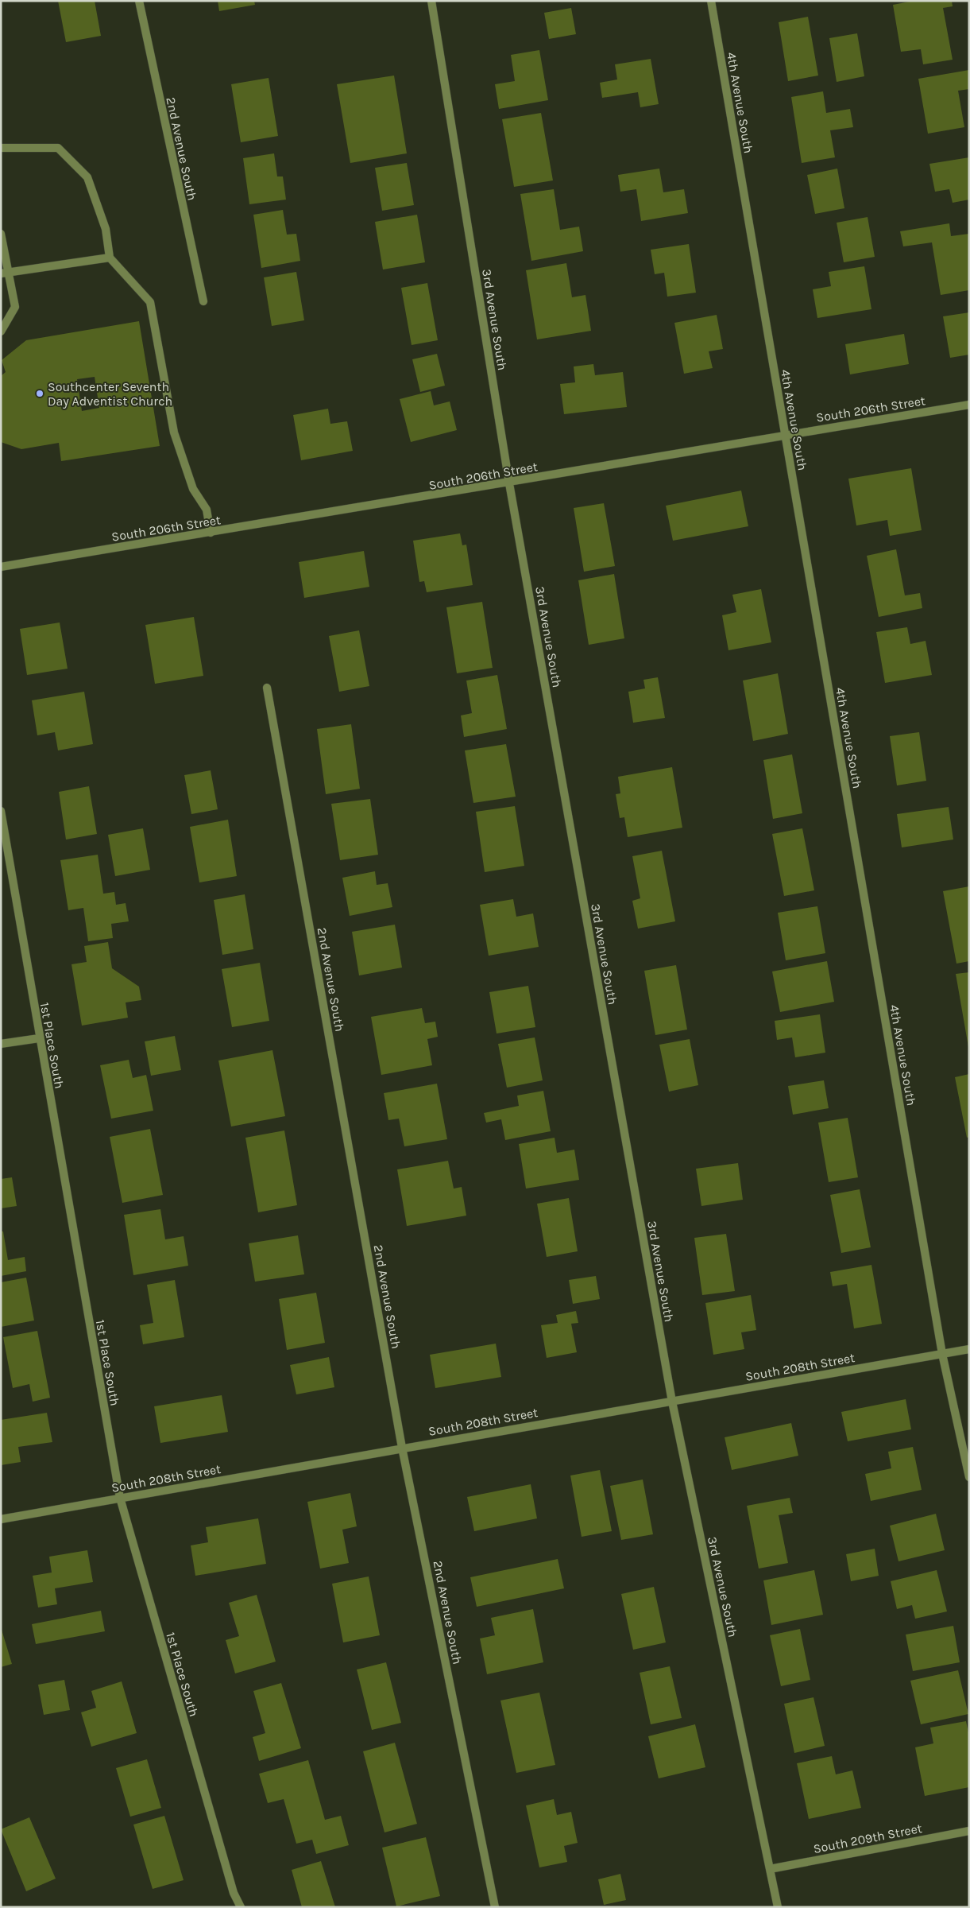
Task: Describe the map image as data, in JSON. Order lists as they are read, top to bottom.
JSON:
{
  "streets": {
    "street": [
      "4th Avenue South",
      "2nd Avenue South",
      "3rd Avenue South",
      "South 206th Street",
      "1st Place South",
      "South 208th Street",
      "South 209th Street"
    ]
  },
  "crossings": [
    ["4th Avenue South", "South 206th Street"],
    ["4th Avenue South", "South 208th Street"],
    ["2nd Avenue South", "South 208th Street"],
    ["3rd Avenue South", "South 206th Street"],
    ["3rd Avenue South", "South 208th Street"],
    ["3rd Avenue South", "South 209th Street"],
    ["1st Place South", "South 208th Street"]
  ],
  "places": ["Southcenter Seventh Day Adventist Church"]
}
